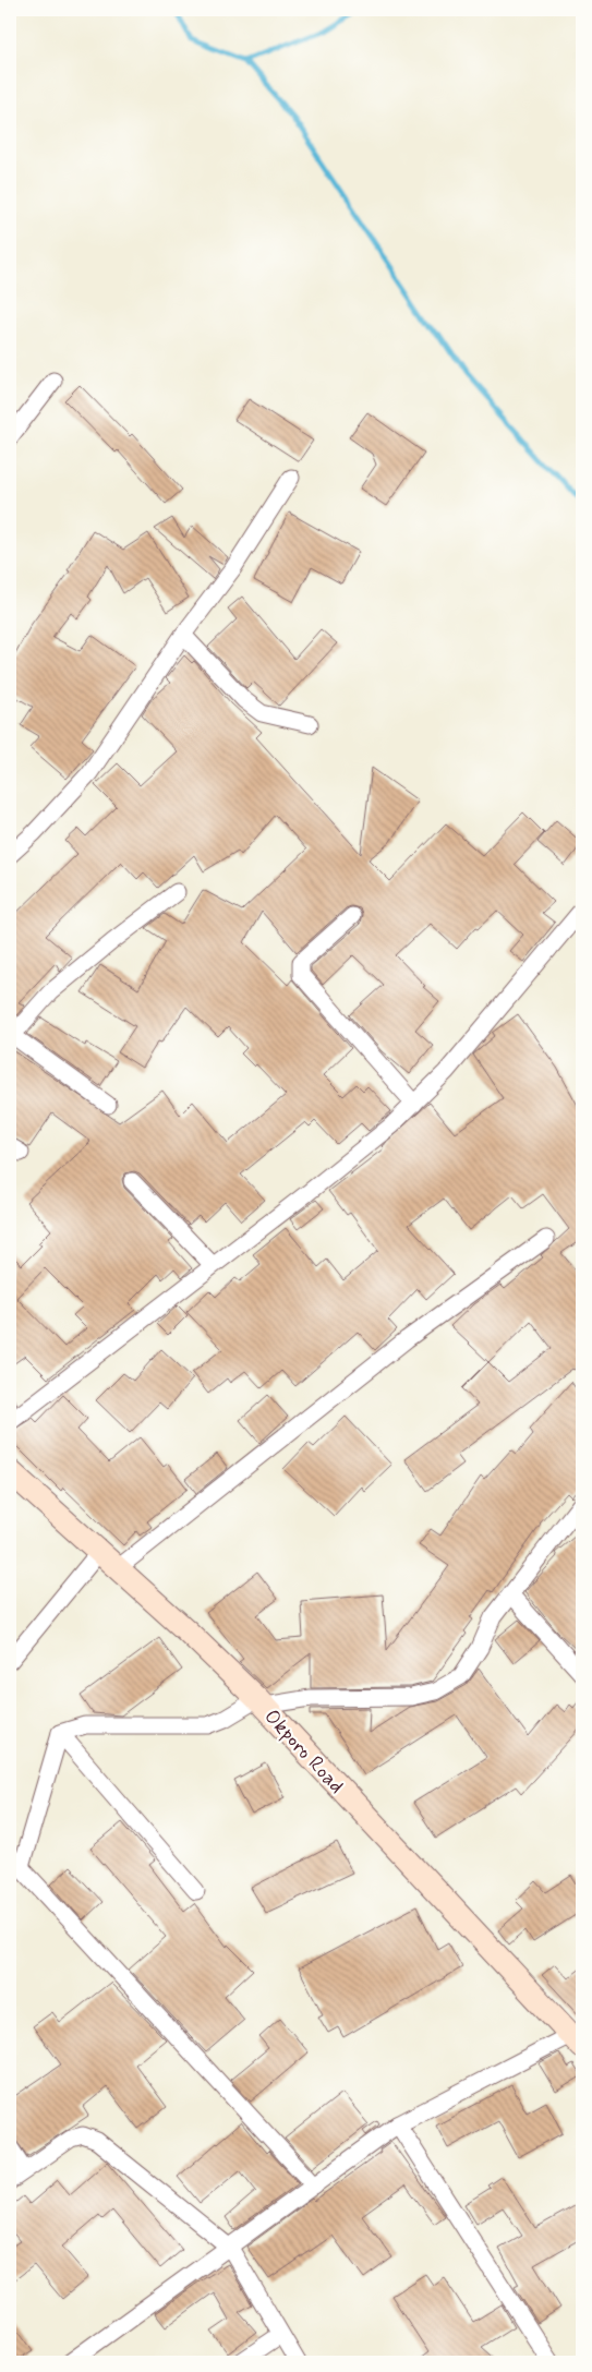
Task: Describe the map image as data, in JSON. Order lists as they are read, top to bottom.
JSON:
{
  "streets": {
    "main road": ["Okporo Road"]
  }
}
